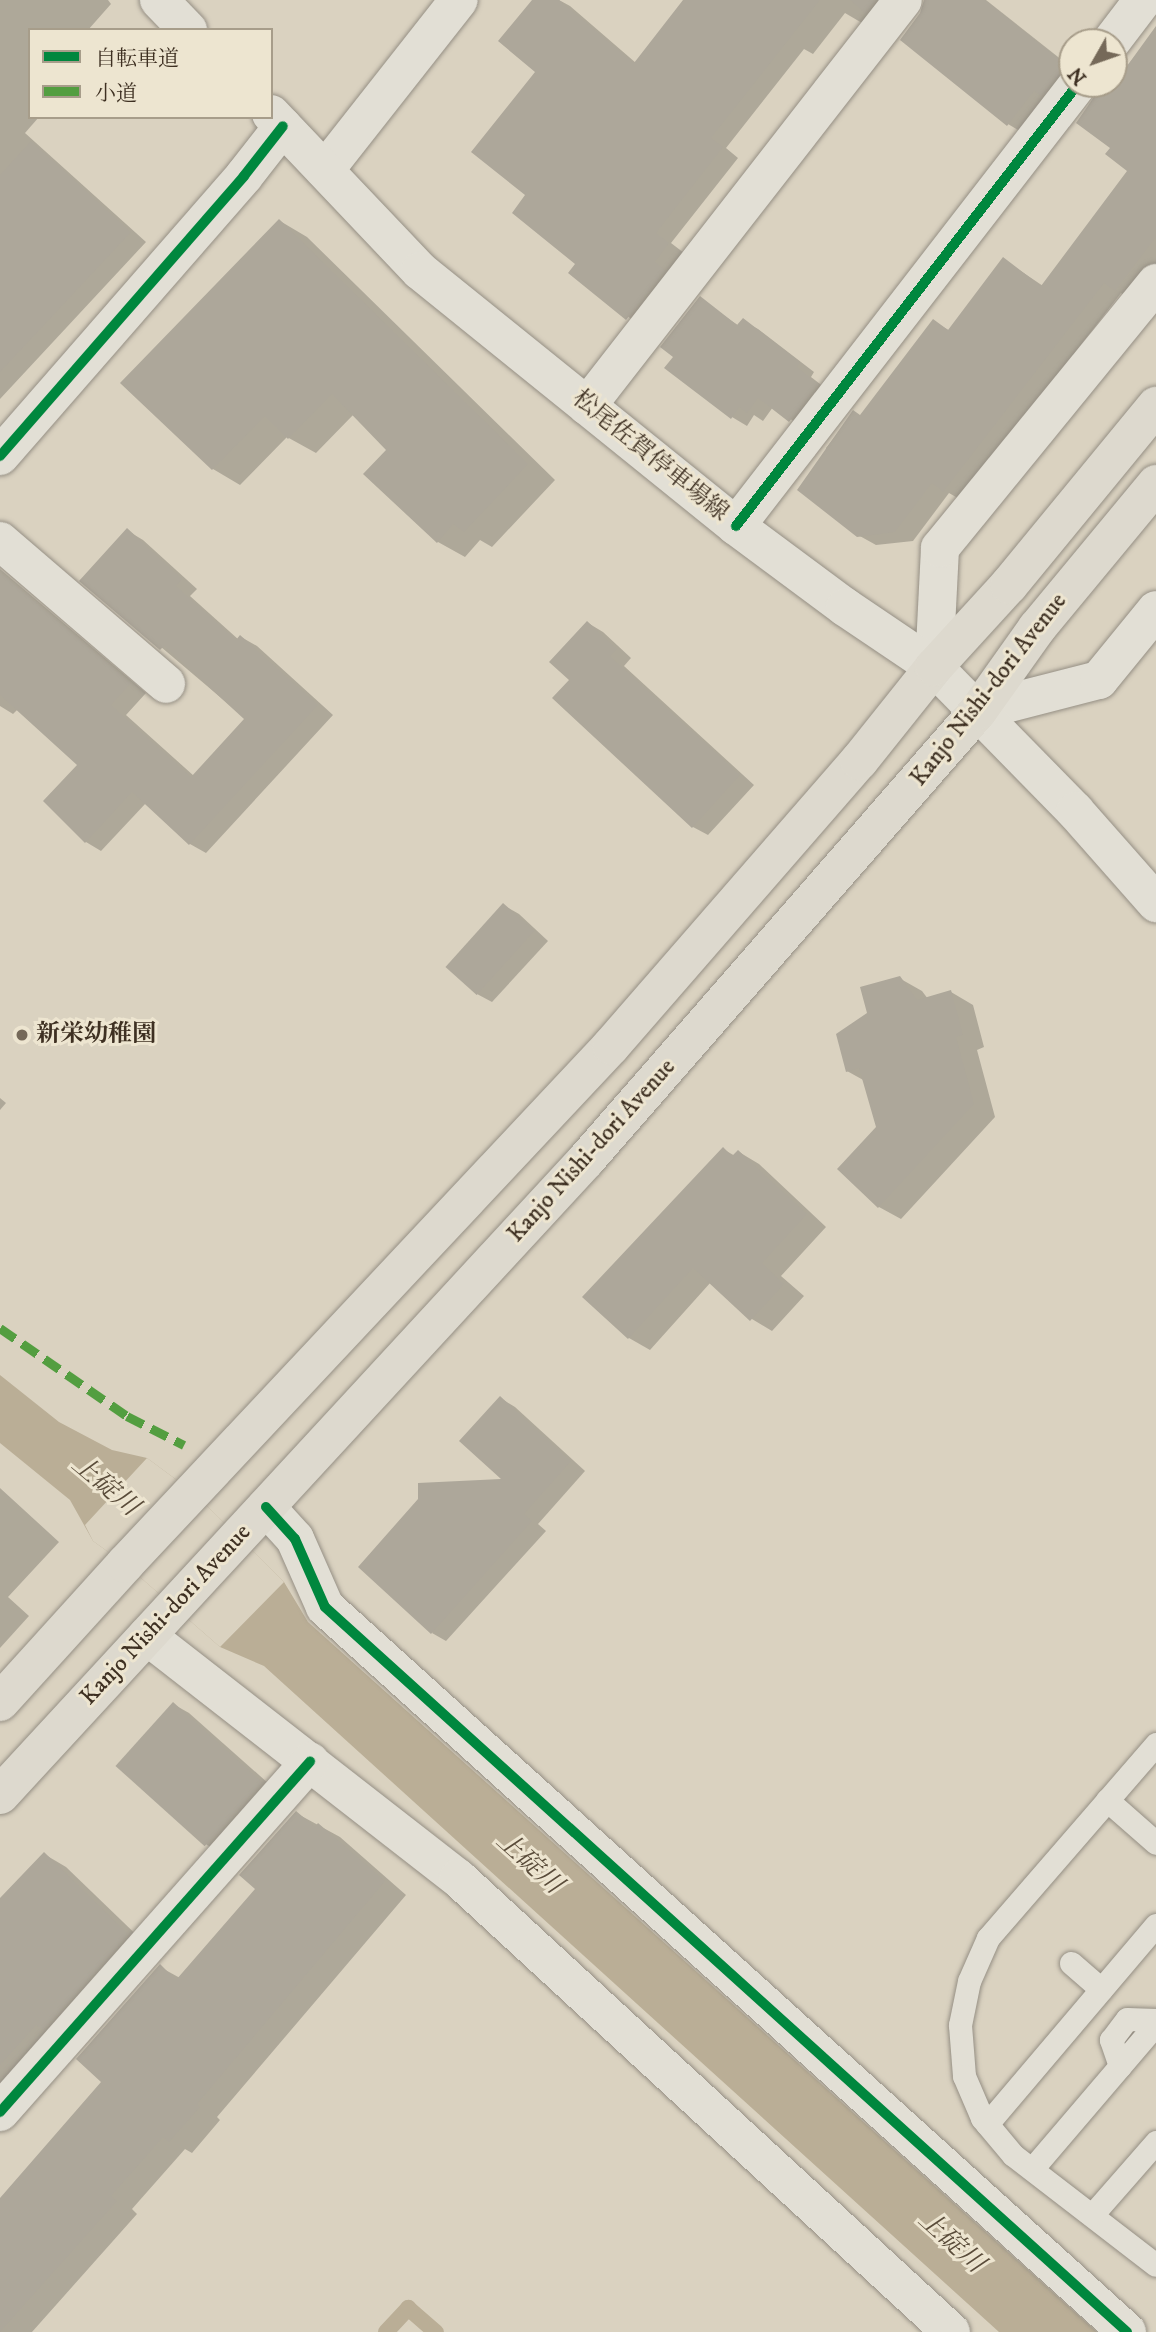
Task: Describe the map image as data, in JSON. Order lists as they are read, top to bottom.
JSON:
{
  "streets": {
    "highway": ["Kanjo Nishi-dori Avenue"],
    "street": ["松尾佐賀停車場線"]
  },
  "crossings": [
    ["松尾佐賀停車場線", "Kanjo Nishi-dori Avenue"]
  ],
  "water": ["上碇川"],
  "places": ["新栄幼稚園"],
  "legend": ["自転車道", "小道"],
  "north": "bottom left"
}
